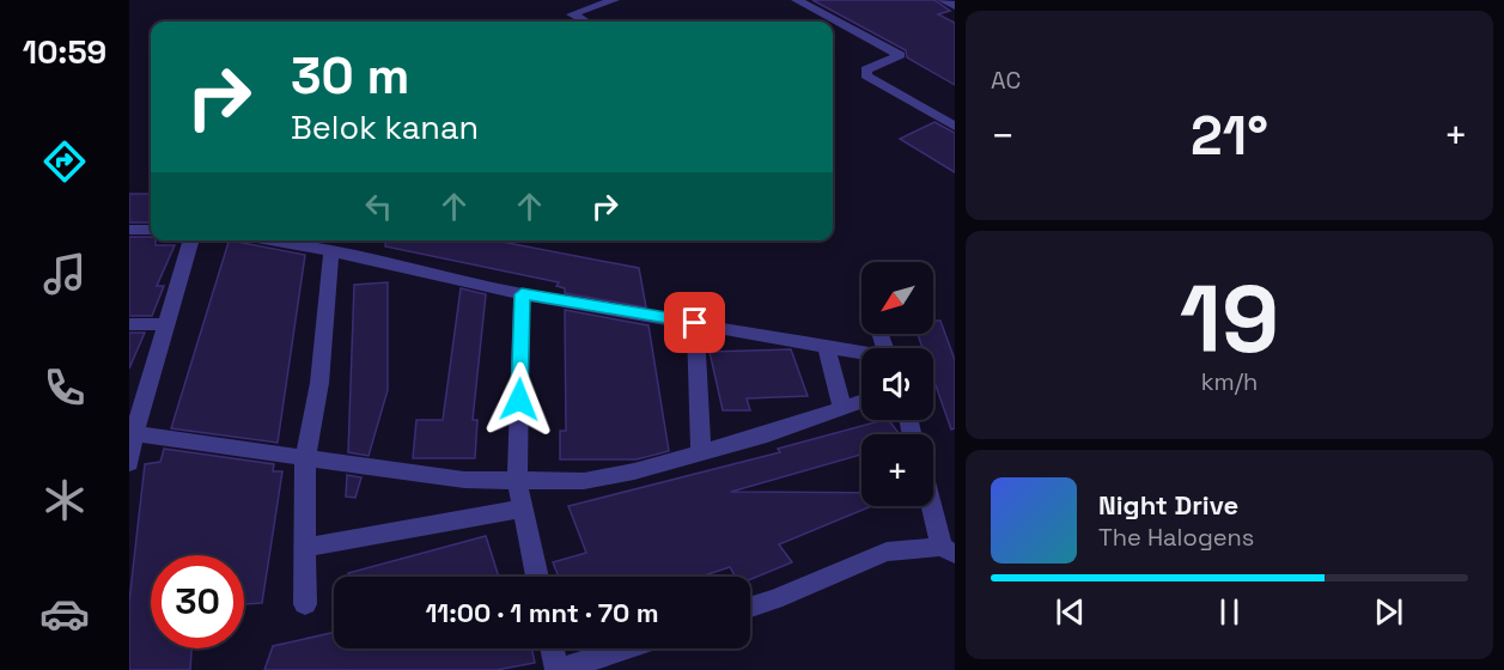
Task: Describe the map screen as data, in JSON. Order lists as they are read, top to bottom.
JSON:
{
  "north": "bottom left",
  "page": {
    "tabs": "10:59",
    "tile": [
      "AC",
      ["19", "km/h"]
    ],
    "turn": ["30 m", "Belok kanan"],
    "heat": ["−", "21°", "+"],
    "map_buttons": "+",
    "song": ["Night Drive", "The Halogens"],
    "limit": "30",
    "trip": "11:00 · 1 mnt · 70 m"
  }
}
